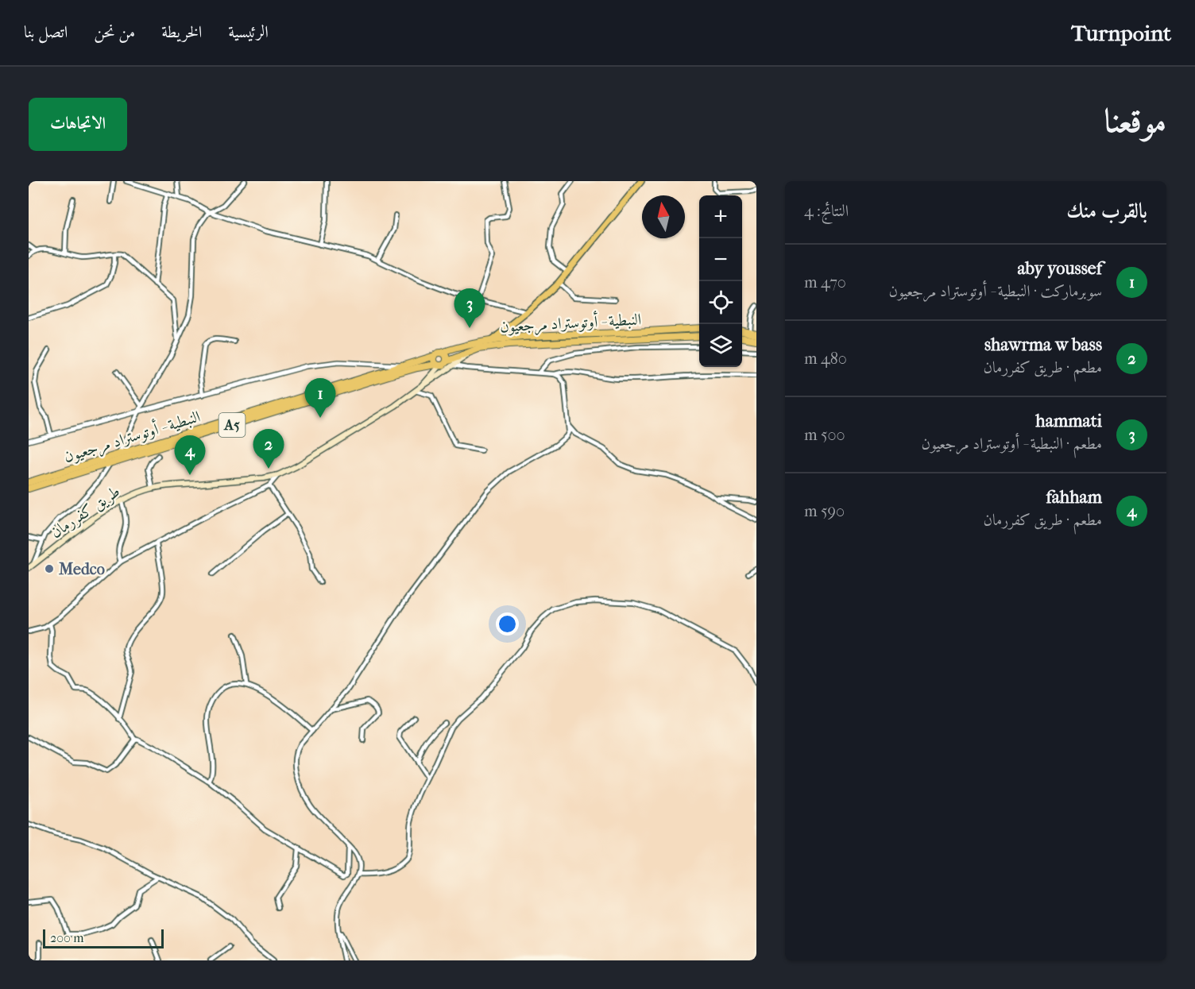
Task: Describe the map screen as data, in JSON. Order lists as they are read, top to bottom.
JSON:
{
  "streets": {
    "highway": ["النبطية - أوتوستراد مرجعيون", "A5"],
    "main road": ["طريق كفررمان"]
  },
  "crossings": [
    ["النبطية - أوتوستراد مرجعيون", "A5"],
    ["النبطية - أوتوستراد مرجعيون", "طريق كفررمان"]
  ],
  "places": ["Medco"],
  "scale_bar": "200 m",
  "north": "top",
  "page": {
    "header": "Turnpoint",
    "nav": [
      "الرئيسية",
      "الخريطة",
      "من نحن",
      "اتصل بنا"
    ],
    "title": "موقعنا",
    "buttons": "الاتجاهات",
    "heading": ["بالقرب منك", "النتائج: 4"],
    "map_buttons": ["+", "−"],
    "list": [
      {
        "mark": "1",
        "name": "aby youssef",
        "note": "سوبرماركت · النبطية - أوتوستراد مرجعيون",
        "value": "470 m"
      },
      {
        "mark": "2",
        "name": "shawrma w bass",
        "note": "مطعم · طريق كفررمان",
        "value": "480 m"
      },
      {
        "mark": "3",
        "name": "hammati",
        "note": "مطعم · النبطية - أوتوستراد مرجعيون",
        "value": "500 m"
      },
      {
        "mark": "4",
        "name": "fahham",
        "note": "مطعم · طريق كفررمان",
        "value": "590 m"
      }
    ],
    "pins": [
      "3",
      "1",
      "2",
      "4"
    ],
    "scale": "200 m"
  }
}
